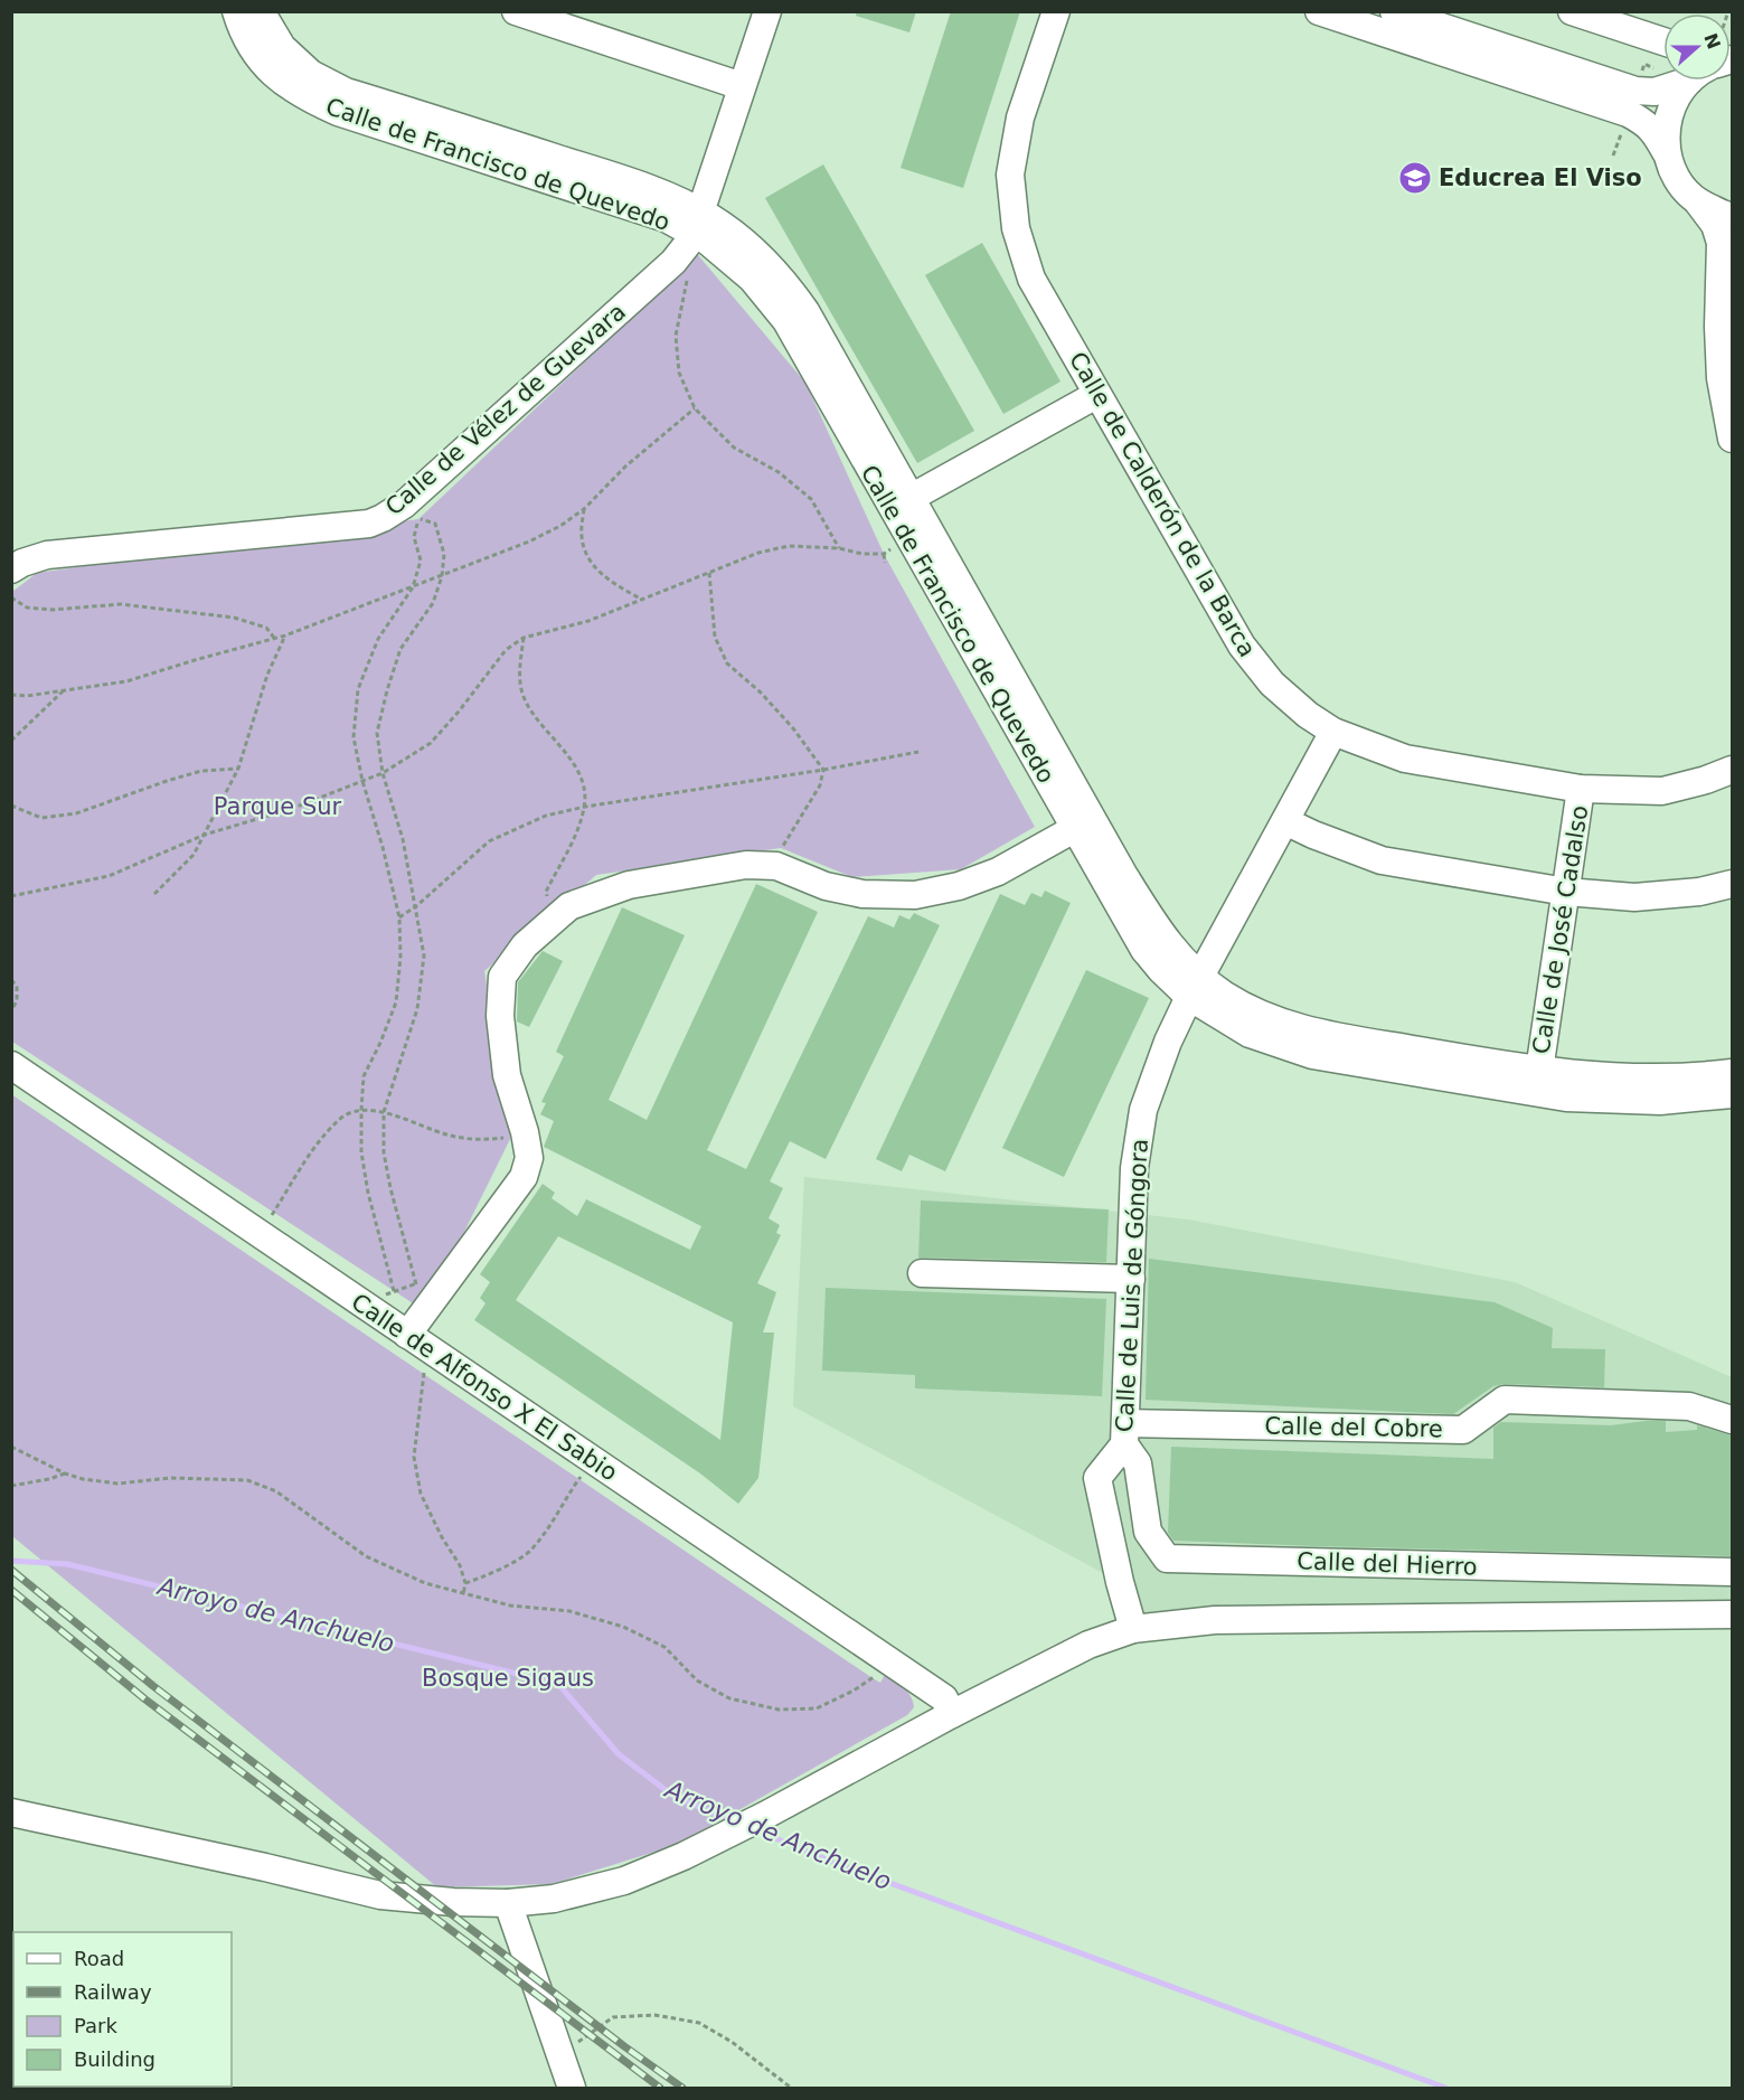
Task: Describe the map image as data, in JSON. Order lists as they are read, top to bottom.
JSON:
{
  "streets": {
    "street": [
      "Calle de Francisco de Quevedo",
      "Calle de Vélez de Guevara",
      "Calle de Calderón de la Barca",
      "Calle de José Cadalso",
      "Calle de Luis de Góngora",
      "Calle de Alfonso X El Sabio",
      "Calle del Cobre",
      "Calle del Hierro"
    ]
  },
  "crossings": [
    ["Calle de Francisco de Quevedo", "Calle de Vélez de Guevara"],
    ["Calle de Francisco de Quevedo", "Calle de José Cadalso"],
    ["Calle de Francisco de Quevedo", "Calle de Luis de Góngora"],
    ["Calle de Calderón de la Barca", "Calle de José Cadalso"],
    ["Calle de Calderón de la Barca", "Calle de Luis de Góngora"],
    ["Calle de Luis de Góngora", "Calle del Cobre"],
    ["Calle de Luis de Góngora", "Calle del Hierro"],
    ["Calle del Cobre", "Calle del Hierro"]
  ],
  "water": ["Arroyo de Anchuelo"],
  "parks": ["Parque Sur", "Bosque Sigaus"],
  "places": {
    "school or university": ["Educrea El Viso"]
  },
  "legend": [
    "Road",
    "Railway",
    "Park",
    "Building"
  ],
  "north": "right"
}
